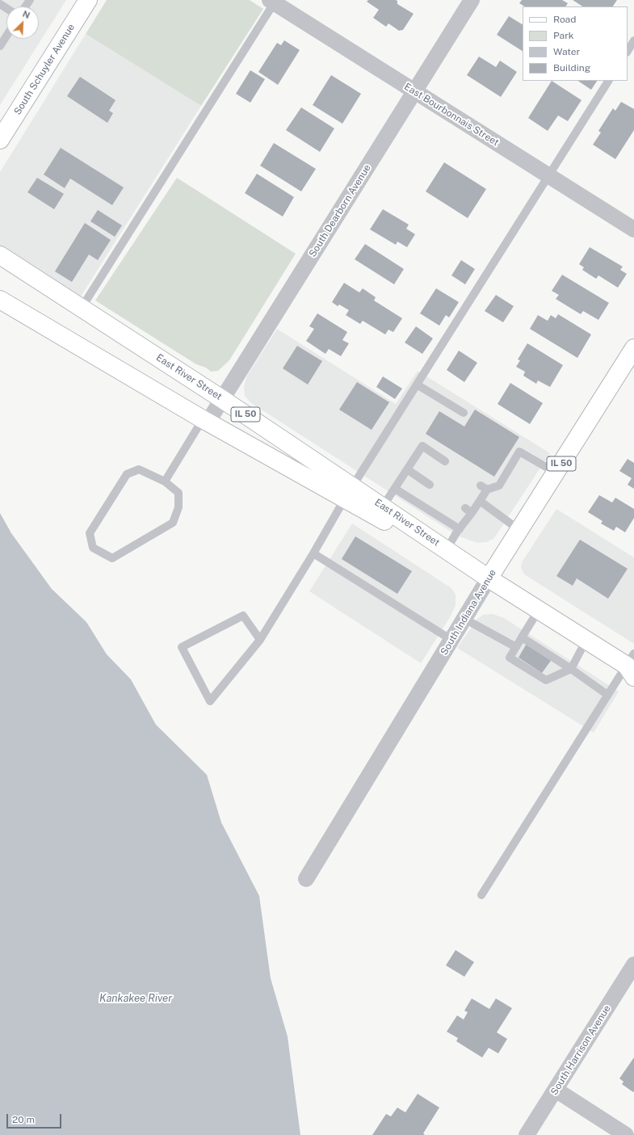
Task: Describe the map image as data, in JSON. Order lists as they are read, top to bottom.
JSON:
{
  "streets": {
    "main road": [
      "South Schuyler Avenue",
      "East River Street",
      "IL 50",
      "South Indiana Avenue"
    ],
    "street": ["East Bourbonnais Street", "South Dearborn Avenue", "South Harrison Avenue"]
  },
  "crossings": [
    ["East Bourbonnais Street", "South Dearborn Avenue"],
    ["South Dearborn Avenue", "East River Street"],
    ["East River Street", "South Indiana Avenue"]
  ],
  "water": ["Kankakee River"],
  "legend": [
    "Road",
    "Park",
    "Water",
    "Building"
  ],
  "scale_bar": "20 m",
  "north": "top right"
}
